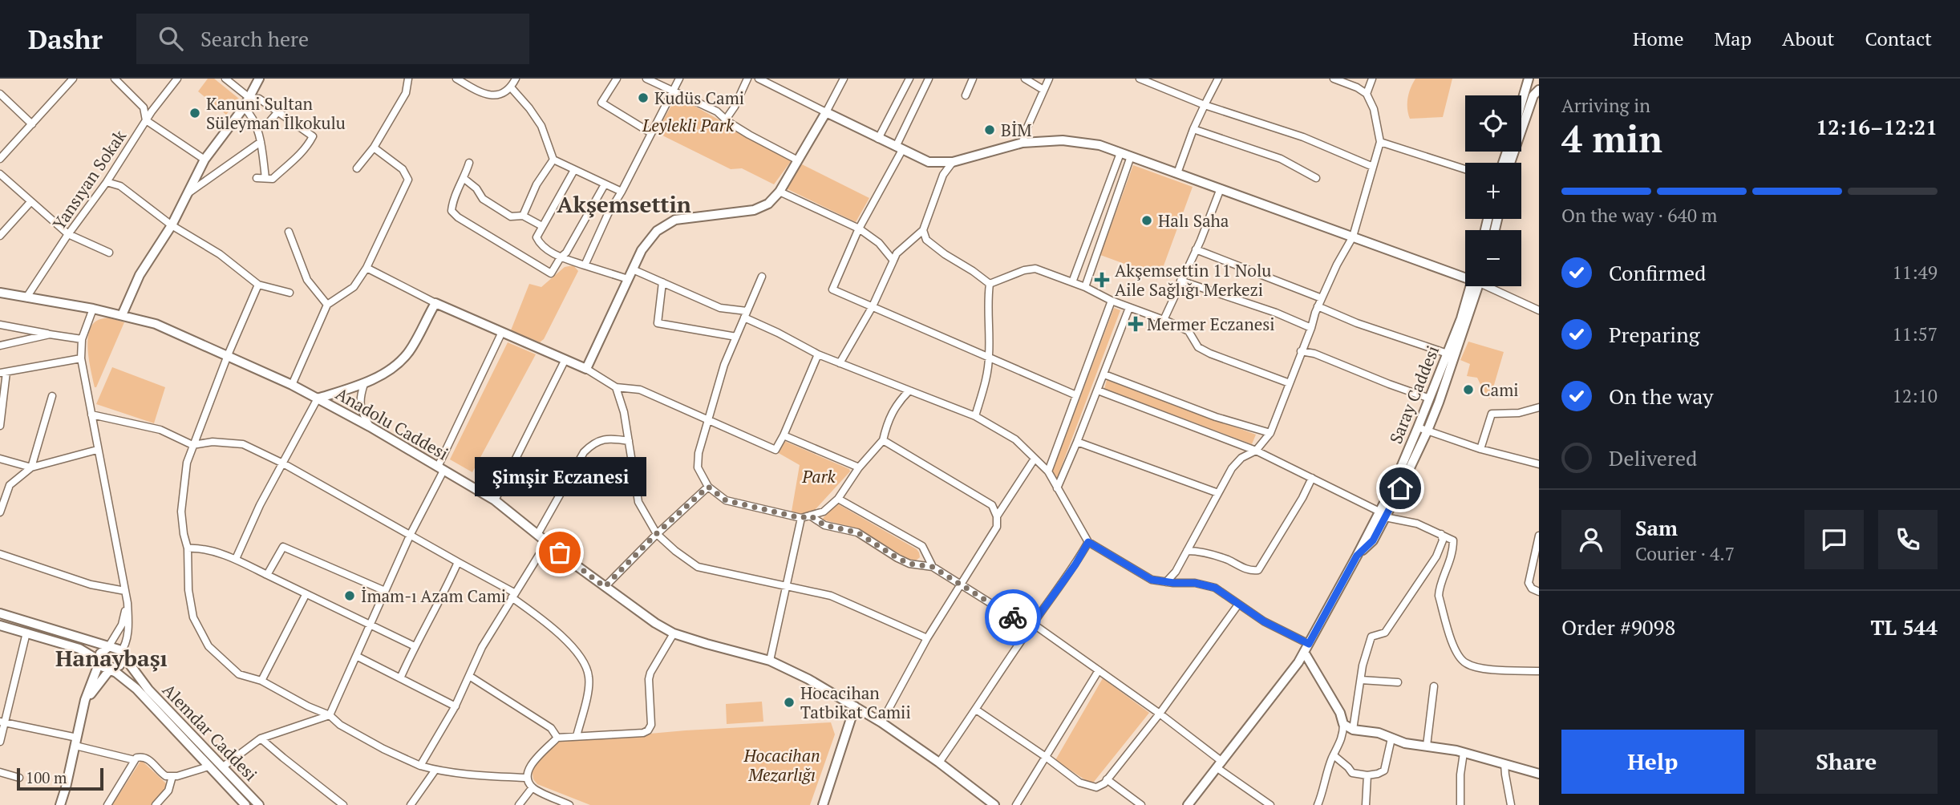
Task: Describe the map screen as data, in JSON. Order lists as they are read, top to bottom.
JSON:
{
  "streets": {
    "street": [
      "Yansıyan Sokak",
      "Saray Caddesi",
      "Anadolu Caddesi",
      "Alemdar Caddesi"
    ]
  },
  "crossings": [
    ["Yansıyan Sokak", "Anadolu Caddesi"]
  ],
  "districts": ["Akşemsettin", "Hanaybaşı"],
  "parks": ["Leylekli Park", "Park", "Hocacihan Mezarlığı"],
  "places": {
    "other": [
      "Kudüs Cami",
      "Kanuni Sultan Süleyman İlkokulu",
      "BİM",
      "Halı Saha",
      "Cami",
      "Şimşir Eczanesi",
      "İmam-ı Azam Cami",
      "Hocacihan Tatbikat Camii"
    ],
    "health": ["Akşemsettin 11 Nolu Aile Sağlığı Merkezi", "Mermer Eczanesi"]
  },
  "scale_bar": "100 m",
  "page": {
    "header": "Dashr",
    "search": "Search here",
    "nav": [
      "Home",
      "Map",
      "About",
      "Contact"
    ],
    "heading": ["4 min", "Arriving in", "12:16–12:21"],
    "panel": [
      "Sam",
      "Courier · 4.7",
      "Order #9098",
      "TL 544"
    ],
    "map_buttons": ["+", "−"],
    "bar": "On the way · 640 m",
    "list": [
      ["Confirmed", "11:49"],
      ["Preparing", "11:57"],
      ["On the way", "12:10"],
      "Delivered"
    ],
    "bubble": "Şimşir Eczanesi",
    "buttons": ["Help", "Share"],
    "scale": "100 m"
  }
}
